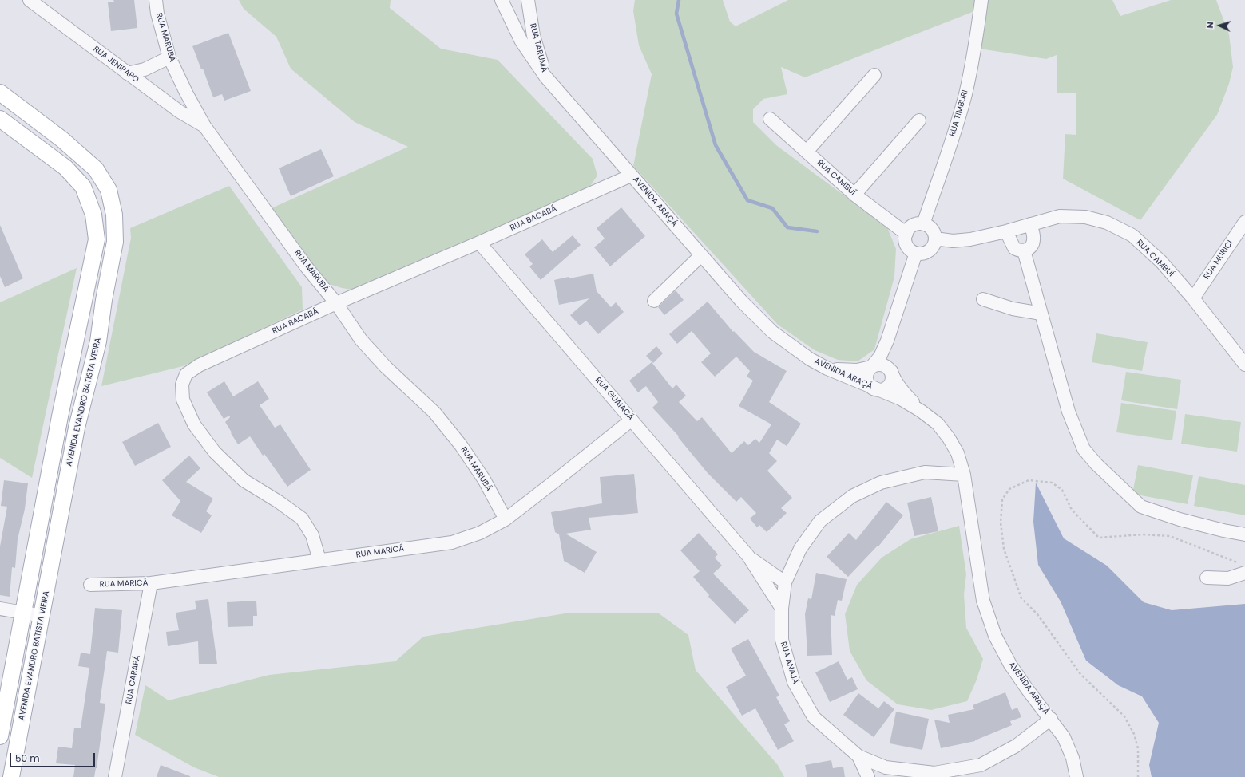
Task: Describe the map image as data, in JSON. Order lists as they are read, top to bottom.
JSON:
{
  "streets": {
    "main road": ["AVENIDA EVANDRO BATISTA VIEIRA"],
    "street": [
      "RUA MARUBÁ",
      "RUA TARUMÃ",
      "RUA JENIPAPO",
      "RUA TIMBURI",
      "RUA CAMBUÍ",
      "AVENIDA ARAÇÁ",
      "RUA BACABÁ",
      "RUA MURICI",
      "RUA GUAIACÁ",
      "RUA MARICÁ",
      "RUA ANAJÁ",
      "RUA CARAPÁ"
    ]
  },
  "crossings": [
    ["RUA MARUBÁ", "RUA JENIPAPO"],
    ["RUA MARUBÁ", "RUA BACABÁ"],
    ["RUA MARUBÁ", "RUA MARICÁ"],
    ["RUA TARUMÃ", "AVENIDA ARAÇÁ"],
    ["RUA TIMBURI", "RUA CAMBUÍ"],
    ["RUA CAMBUÍ", "RUA MURICI"],
    ["AVENIDA ARAÇÁ", "RUA BACABÁ"],
    ["AVENIDA ARAÇÁ", "RUA ANAJÁ"],
    ["RUA BACABÁ", "RUA GUAIACÁ"],
    ["RUA BACABÁ", "RUA MARICÁ"],
    ["RUA GUAIACÁ", "RUA MARICÁ"],
    ["RUA GUAIACÁ", "RUA ANAJÁ"],
    ["RUA MARICÁ", "RUA CARAPÁ"]
  ],
  "scale_bar": "50 m",
  "north": "left"
}
